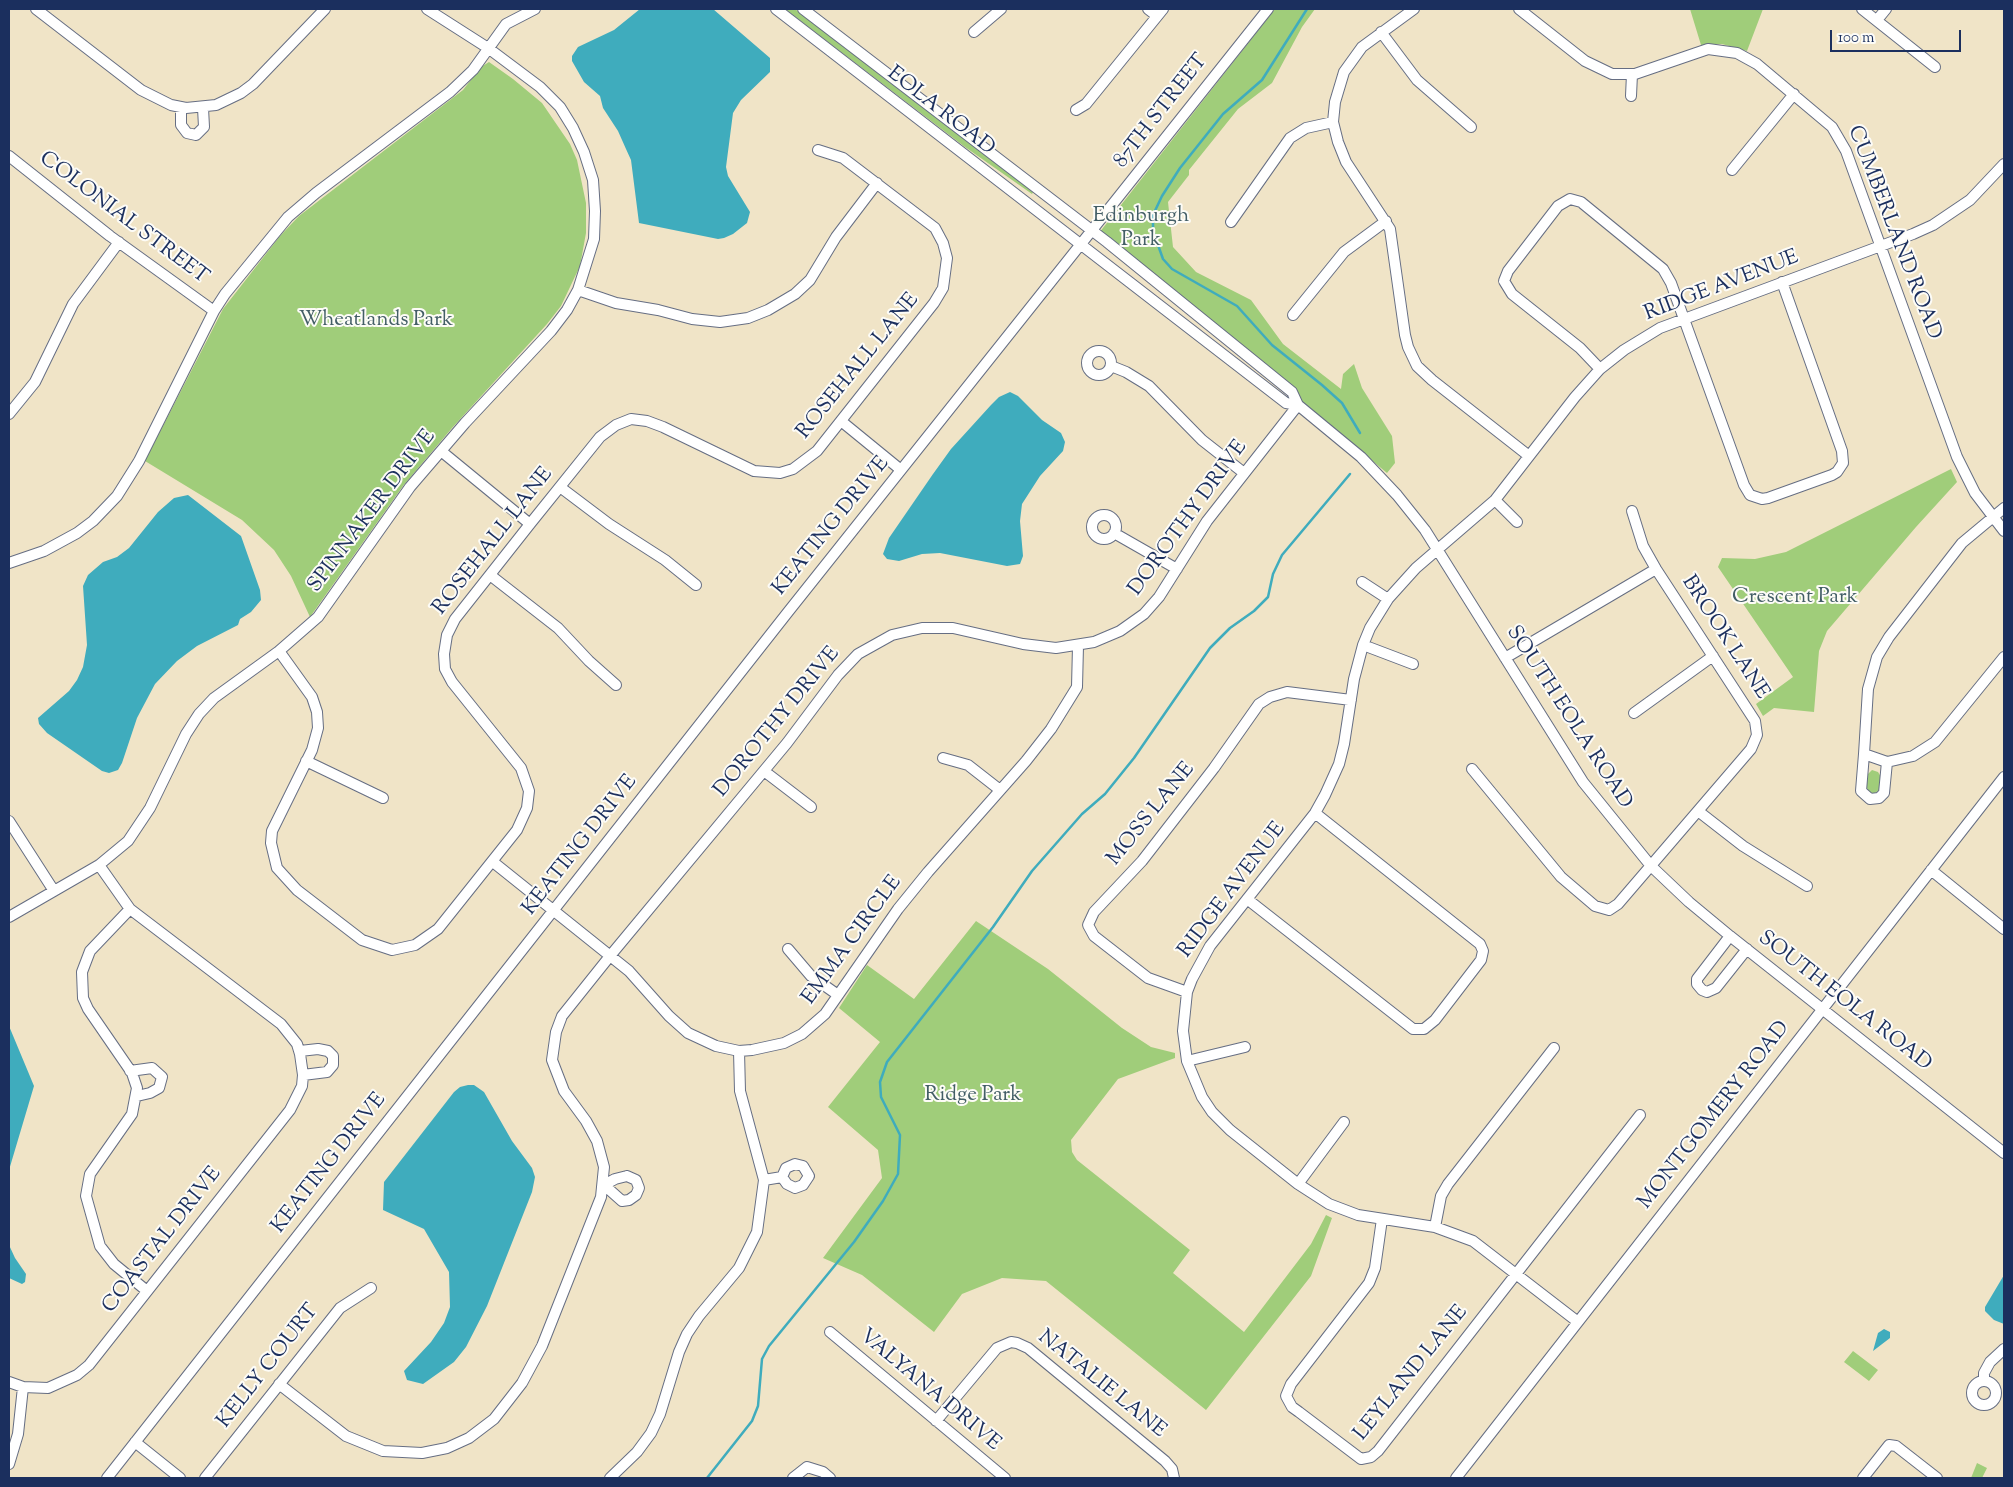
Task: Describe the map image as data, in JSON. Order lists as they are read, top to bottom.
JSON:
{
  "streets": {
    "street": [
      "EOLA ROAD",
      "87TH STREET",
      "COLONIAL STREET",
      "CUMBERLAND ROAD",
      "RIDGE AVENUE",
      "ROSEHALL LANE",
      "SPINNAKER DRIVE",
      "DOROTHY DRIVE",
      "KEATING DRIVE",
      "BROOK LANE",
      "SOUTH EOLA ROAD",
      "MOSS LANE",
      "EMMA CIRCLE",
      "MONTGOMERY ROAD",
      "COASTAL DRIVE",
      "KELLY COURT",
      "LEYLAND LANE",
      "NATALIE LANE",
      "VALYANA DRIVE"
    ]
  },
  "crossings": [
    ["EOLA ROAD", "87TH STREET"],
    ["EOLA ROAD", "KEATING DRIVE"],
    ["EOLA ROAD", "SOUTH EOLA ROAD"],
    ["87TH STREET", "KEATING DRIVE"],
    ["87TH STREET", "SOUTH EOLA ROAD"],
    ["CUMBERLAND ROAD", "RIDGE AVENUE"],
    ["RIDGE AVENUE", "SOUTH EOLA ROAD"],
    ["RIDGE AVENUE", "MOSS LANE"],
    ["RIDGE AVENUE", "MONTGOMERY ROAD"],
    ["RIDGE AVENUE", "LEYLAND LANE"],
    ["ROSEHALL LANE", "SPINNAKER DRIVE"],
    ["ROSEHALL LANE", "EMMA CIRCLE"],
    ["SPINNAKER DRIVE", "COASTAL DRIVE"],
    ["DOROTHY DRIVE", "SOUTH EOLA ROAD"],
    ["DOROTHY DRIVE", "EMMA CIRCLE"],
    ["DOROTHY DRIVE", "KELLY COURT"],
    ["KEATING DRIVE", "SOUTH EOLA ROAD"],
    ["KEATING DRIVE", "EMMA CIRCLE"],
    ["BROOK LANE", "SOUTH EOLA ROAD"],
    ["SOUTH EOLA ROAD", "MONTGOMERY ROAD"],
    ["NATALIE LANE", "VALYANA DRIVE"]
  ],
  "parks": [
    "Edinburgh Park",
    "Wheatlands Park",
    "Crescent Park",
    "Ridge Park"
  ],
  "scale_bar": "100 m"
}
